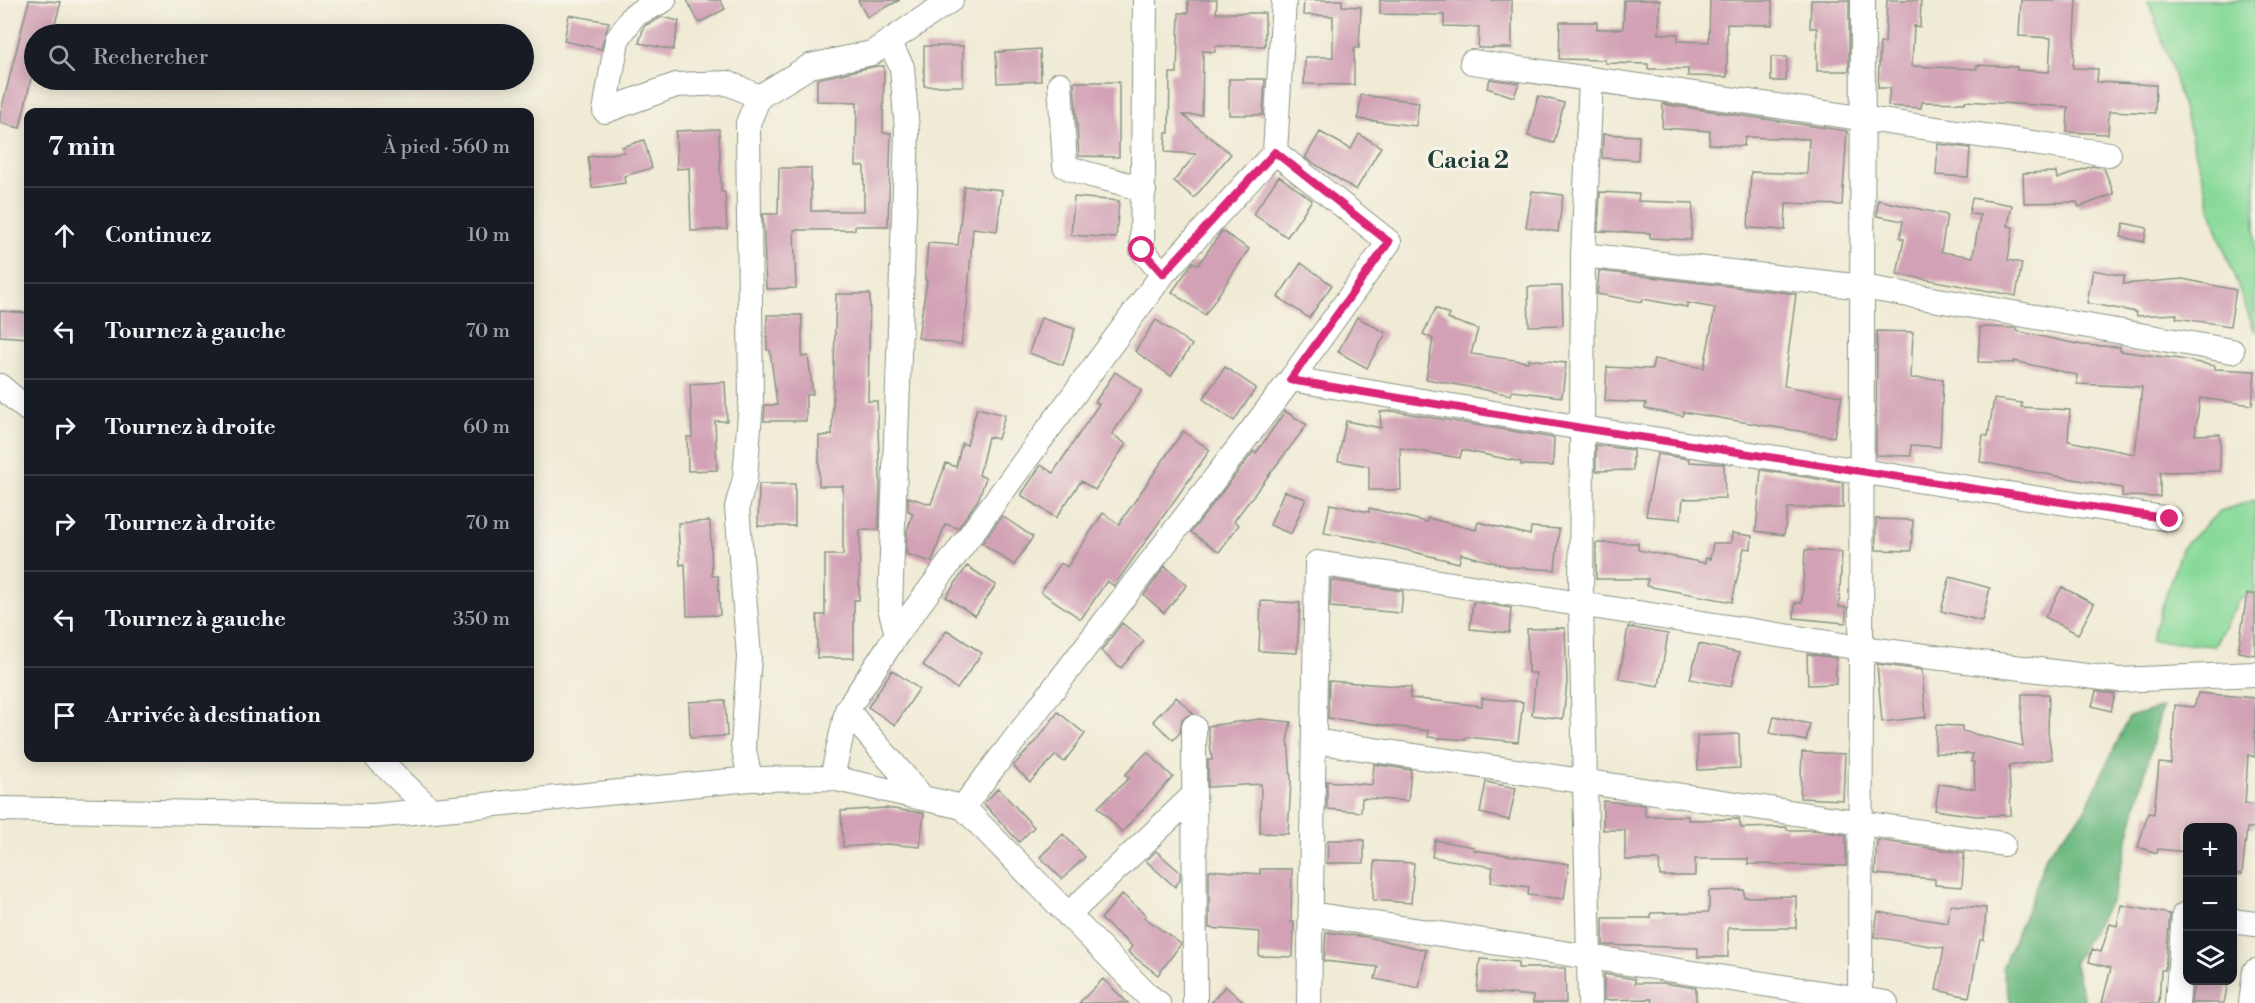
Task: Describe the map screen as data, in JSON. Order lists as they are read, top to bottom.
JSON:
{
  "districts": ["Cacia 2"],
  "page": {
    "search": "Rechercher",
    "heading": ["7 min", "À pied · 560 m"],
    "list": [
      ["Continuez", "10 m"],
      ["Tournez à gauche", "70 m"],
      ["Tournez à droite", "60 m"],
      ["Tournez à droite", "70 m"],
      ["Tournez à gauche", "350 m"],
      "Arrivée à destination"
    ],
    "map_buttons": ["+", "−"]
  }
}
